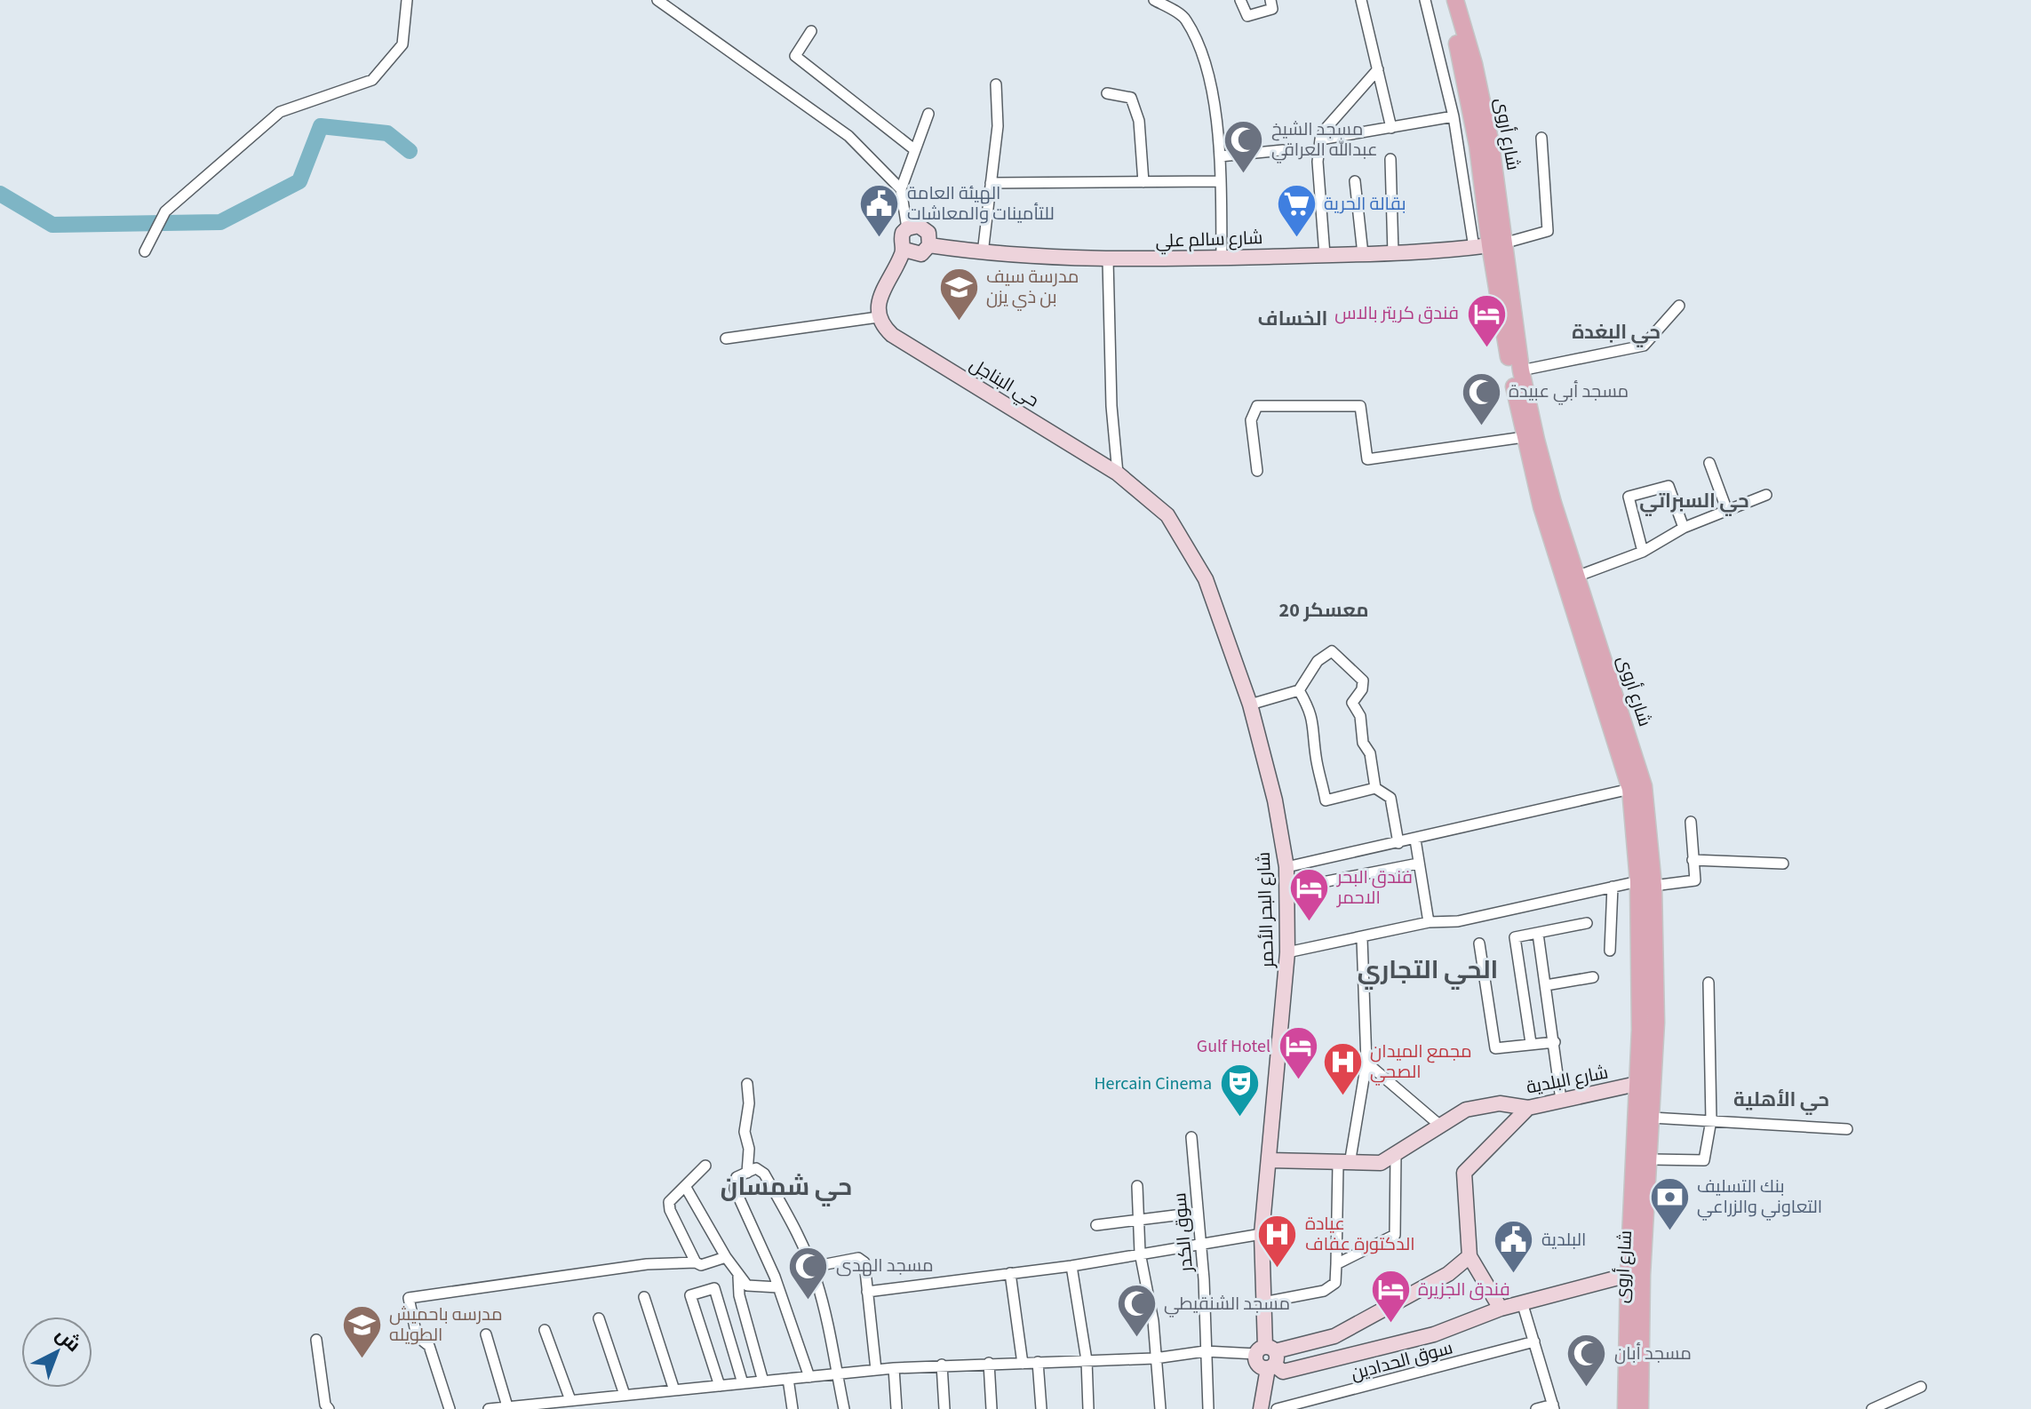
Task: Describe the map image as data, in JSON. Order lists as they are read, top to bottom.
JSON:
{
  "streets": {
    "main road": ["شارع أروى"],
    "street": [
      "شارع سالم علي",
      "حي البناجل",
      "شارع البحر الأحمر",
      "شارع البلدية",
      "سوق الكدر",
      "سوق الحدادين"
    ]
  },
  "crossings": [
    ["شارع أروى", "شارع سالم علي"],
    ["شارع أروى", "شارع البلدية"],
    ["حي البناجل", "شارع البحر الأحمر"],
    ["شارع البحر الأحمر", "شارع البلدية"]
  ],
  "districts": [
    "الخساف",
    "حي البغدة",
    "حي السبراتي",
    "معسكر 20",
    "الحي التجاري",
    "حي الأهلية",
    "حي شمسان"
  ],
  "places": {
    "mosque": [
      "مسجد الشيخ عبدالله العراقي",
      "مسجد أبي عبيدة",
      "مسجد الهدى",
      "مسجد الشنقيطي",
      "مسجد أبان"
    ],
    "public building": ["الهيئة العامة للتأمينات والمعاشات", "البلدية"],
    "supermarket": ["بقالة الحرية"],
    "school or university": ["مدرسة سيف بن ذي يزن", "مدرسه باحميش الطويله"],
    "hotel": [
      "فندق كريتر بالاس",
      "فندق البحر الاحمر",
      "Gulf Hotel",
      "فندق الجزيرة"
    ],
    "hospital": ["مجمع الميدان الصحي", "عيادة الدكتورة عفاف"],
    "theatre": ["Hercain Cinema"],
    "bank": ["بنك التسليف التعاوني والزراعي"]
  },
  "north": "top right"
}
